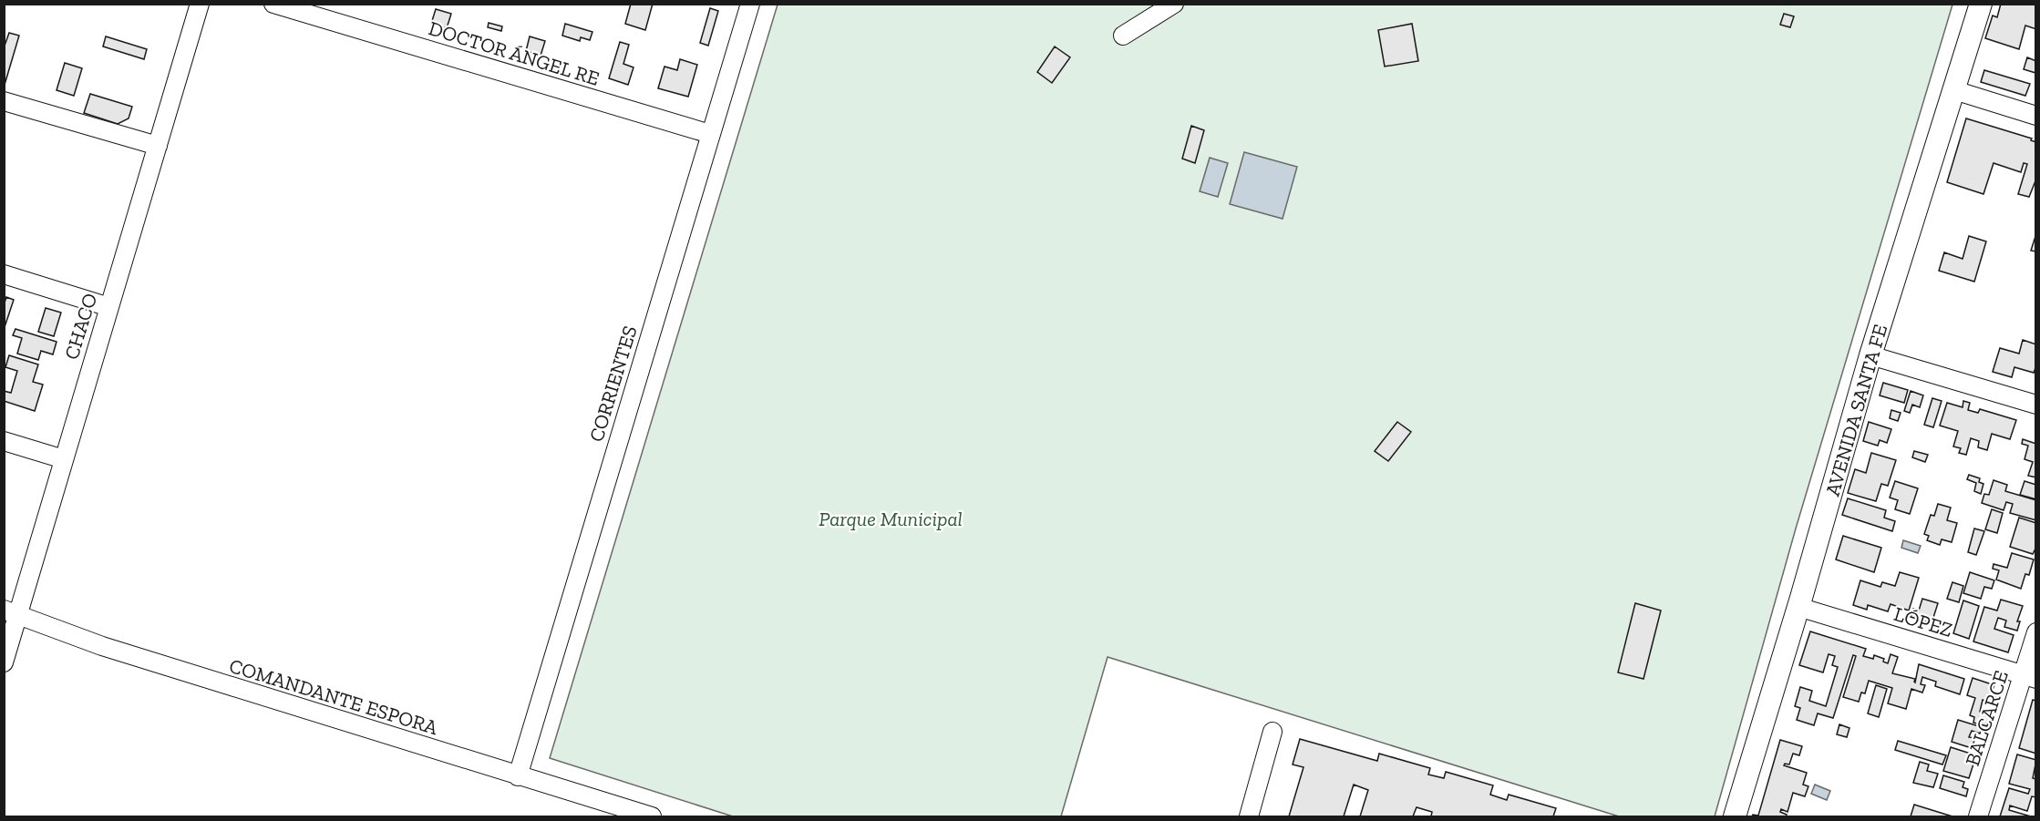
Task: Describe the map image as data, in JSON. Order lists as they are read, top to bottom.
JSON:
{
  "streets": {
    "main road": ["AVENIDA SANTA FE"],
    "street": [
      "DOCTOR ÁNGEL RE",
      "CHACO",
      "CORRIENTES",
      "LÓPEZ",
      "COMANDANTE ESPORA",
      "BALCARCE"
    ]
  },
  "crossings": [
    ["DOCTOR ÁNGEL RE", "CORRIENTES"],
    ["CHACO", "COMANDANTE ESPORA"],
    ["CORRIENTES", "COMANDANTE ESPORA"],
    ["AVENIDA SANTA FE", "LÓPEZ"],
    ["LÓPEZ", "BALCARCE"]
  ],
  "parks": ["Parque Municipal"]
}
